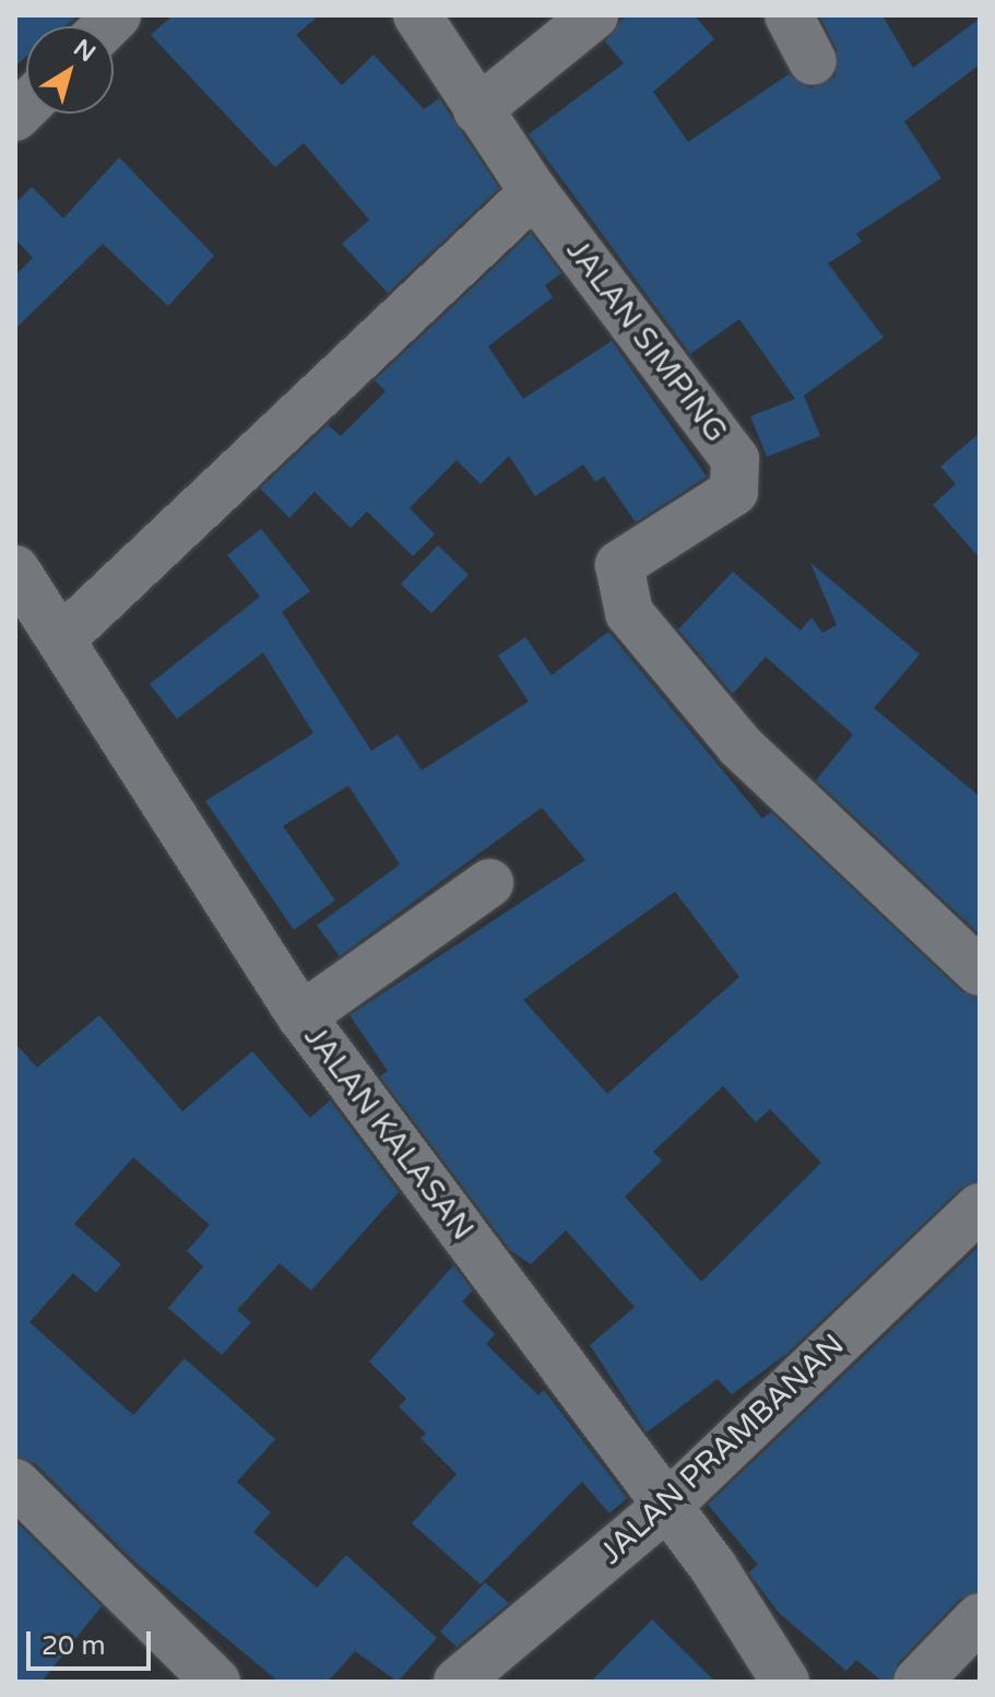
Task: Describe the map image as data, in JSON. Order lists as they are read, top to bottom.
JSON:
{
  "streets": {
    "street": ["JALAN SIMPING", "JALAN KALASAN", "JALAN PRAMBANAN"]
  },
  "crossings": [
    ["JALAN KALASAN", "JALAN PRAMBANAN"]
  ],
  "scale_bar": "20 m",
  "north": "top right"
}
